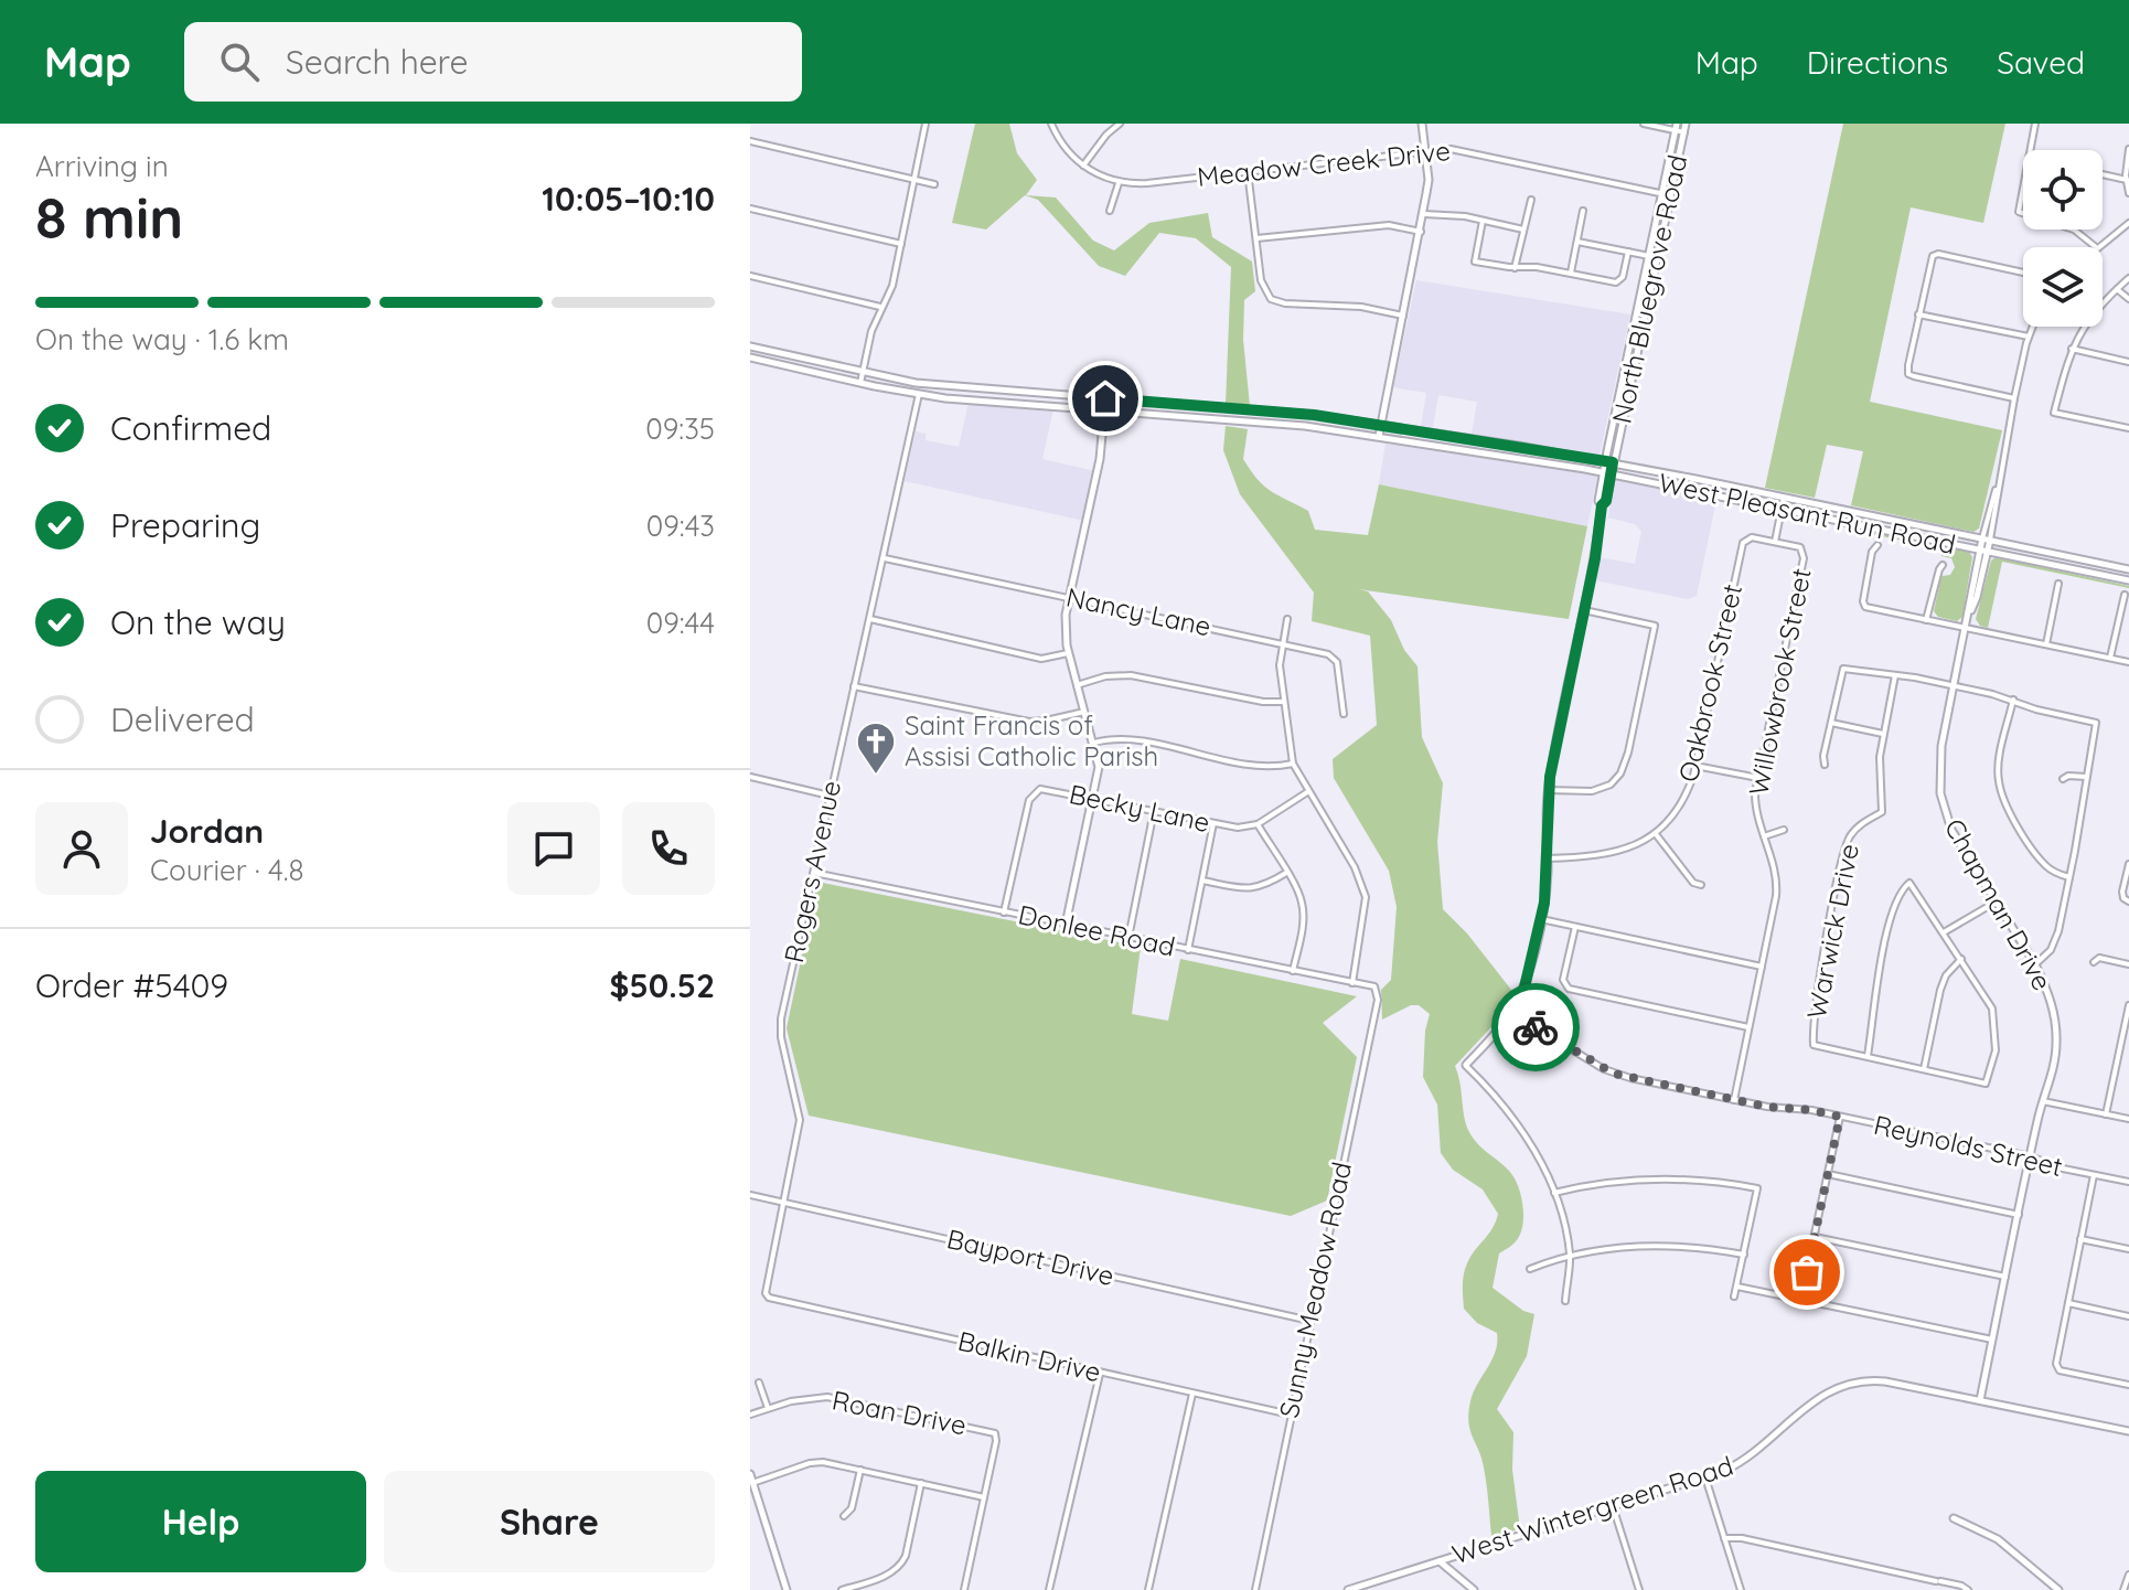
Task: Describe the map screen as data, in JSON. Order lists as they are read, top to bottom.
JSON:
{
  "streets": {
    "main road": [
      "North Bluegrove Road",
      "West Pleasant Run Road",
      "Chapman Drive",
      "West Wintergreen Road"
    ],
    "street": [
      "Meadow Creek Drive",
      "Nancy Lane",
      "Willowbrook Street",
      "Oakbrook Street",
      "Becky Lane",
      "Rogers Avenue",
      "Donlee Road",
      "Warwick Drive",
      "Reynolds Street",
      "Bayport Drive",
      "Sunny Meadow Road",
      "Balkin Drive",
      "Roan Drive"
    ]
  },
  "crossings": [
    ["Meadow Creek Drive", "North Bluegrove Road"],
    ["North Bluegrove Road", "West Pleasant Run Road"],
    ["North Bluegrove Road", "Oakbrook Street"],
    ["North Bluegrove Road", "Reynolds Street"],
    ["West Pleasant Run Road", "Rogers Avenue"],
    ["West Pleasant Run Road", "Chapman Drive"],
    ["Nancy Lane", "Rogers Avenue"],
    ["Willowbrook Street", "Oakbrook Street"],
    ["Willowbrook Street", "Reynolds Street"],
    ["Becky Lane", "Donlee Road"],
    ["Rogers Avenue", "Donlee Road"],
    ["Rogers Avenue", "Bayport Drive"],
    ["Rogers Avenue", "Balkin Drive"],
    ["Chapman Drive", "Reynolds Street"],
    ["Chapman Drive", "West Wintergreen Road"],
    ["Donlee Road", "Sunny Meadow Road"],
    ["Bayport Drive", "Sunny Meadow Road"],
    ["Sunny Meadow Road", "Balkin Drive"]
  ],
  "places": {
    "church": ["Saint Francis of Assisi Catholic Parish"]
  },
  "page": {
    "header": "Map",
    "search": "Search here",
    "nav": ["Map", "Directions", "Saved"],
    "heading": ["8 min", "Arriving in", "10:05–10:10"],
    "panel": [
      "Jordan",
      "Courier · 4.8",
      "Order #5409",
      "$50.52"
    ],
    "bar": "On the way · 1.6 km",
    "list": [
      ["Confirmed", "09:35"],
      ["Preparing", "09:43"],
      ["On the way", "09:44"],
      "Delivered"
    ],
    "buttons": ["Help", "Share"]
  }
}
